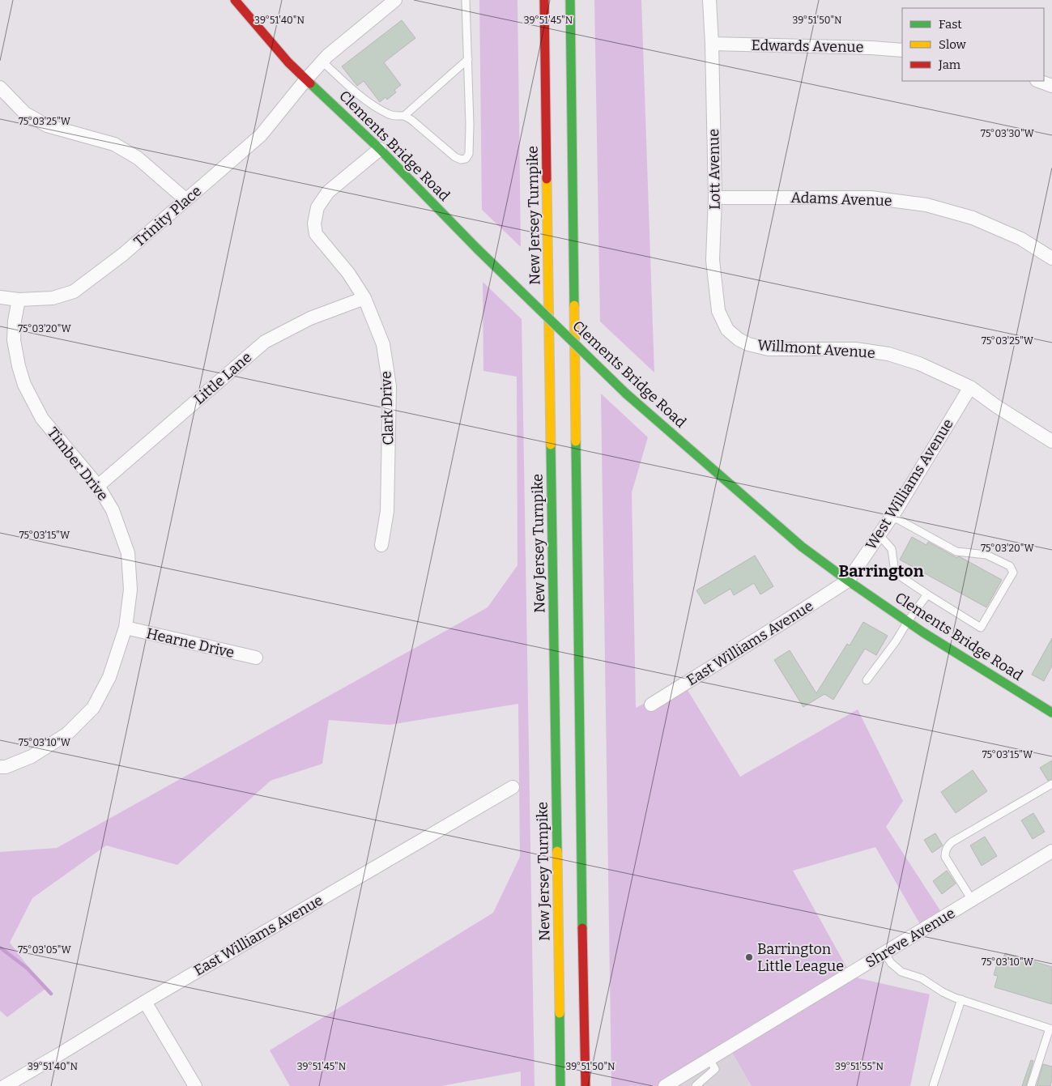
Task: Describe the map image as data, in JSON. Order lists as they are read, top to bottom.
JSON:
{
  "streets": {
    "main road": ["Clements Bridge Road", "New Jersey Turnpike"],
    "street": [
      "Edwards Avenue",
      "Lott Avenue",
      "Adams Avenue",
      "Trinity Place",
      "Willmont Avenue",
      "Little Lane",
      "Clark Drive",
      "Timber Drive",
      "West Williams Avenue",
      "Hearne Drive",
      "East Williams Avenue",
      "Shreve Avenue"
    ]
  },
  "crossings": [
    ["Edwards Avenue", "Lott Avenue"],
    ["Clements Bridge Road", "Trinity Place"],
    ["Clements Bridge Road", "Clark Drive"],
    ["Clements Bridge Road", "West Williams Avenue"],
    ["Clements Bridge Road", "East Williams Avenue"],
    ["Lott Avenue", "Adams Avenue"],
    ["Lott Avenue", "Willmont Avenue"],
    ["Trinity Place", "Timber Drive"],
    ["Willmont Avenue", "West Williams Avenue"],
    ["Little Lane", "Clark Drive"],
    ["Little Lane", "Timber Drive"],
    ["Timber Drive", "Hearne Drive"],
    ["West Williams Avenue", "East Williams Avenue"]
  ],
  "districts": ["Barrington"],
  "places": ["Barrington Little League"],
  "legend": ["Fast", "Slow", "Jam"],
  "coordinates": [
    "39°51'40\"N",
    "39°51'45\"N",
    "39°51'50\"N",
    "75°03'25\"W",
    "75°03'30\"W",
    "75°03'20\"W",
    "75°03'15\"W",
    "75°03'10\"W",
    "75°03'05\"W",
    "39°51'55\"N"
  ]
}
